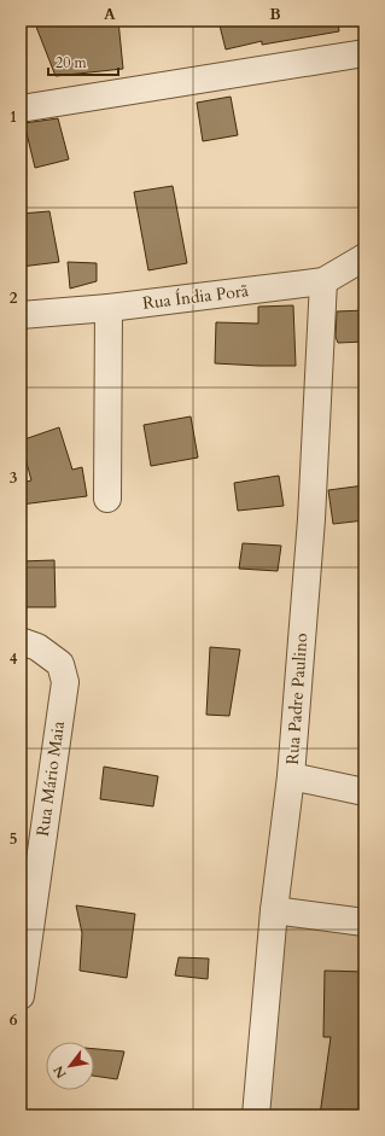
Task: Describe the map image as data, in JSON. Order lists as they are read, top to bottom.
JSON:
{
  "streets": {
    "street": ["Rua Índia Porã", "Rua Padre Paulino", "Rua Mário Maia"]
  },
  "crossings": [
    ["Rua Índia Porã", "Rua Padre Paulino"]
  ],
  "scale_bar": "20 m",
  "north": "bottom left",
  "grid": {
    "columns": ["A", "B"],
    "rows": [
      "1",
      "2",
      "3",
      "4",
      "5",
      "6"
    ]
  }
}
